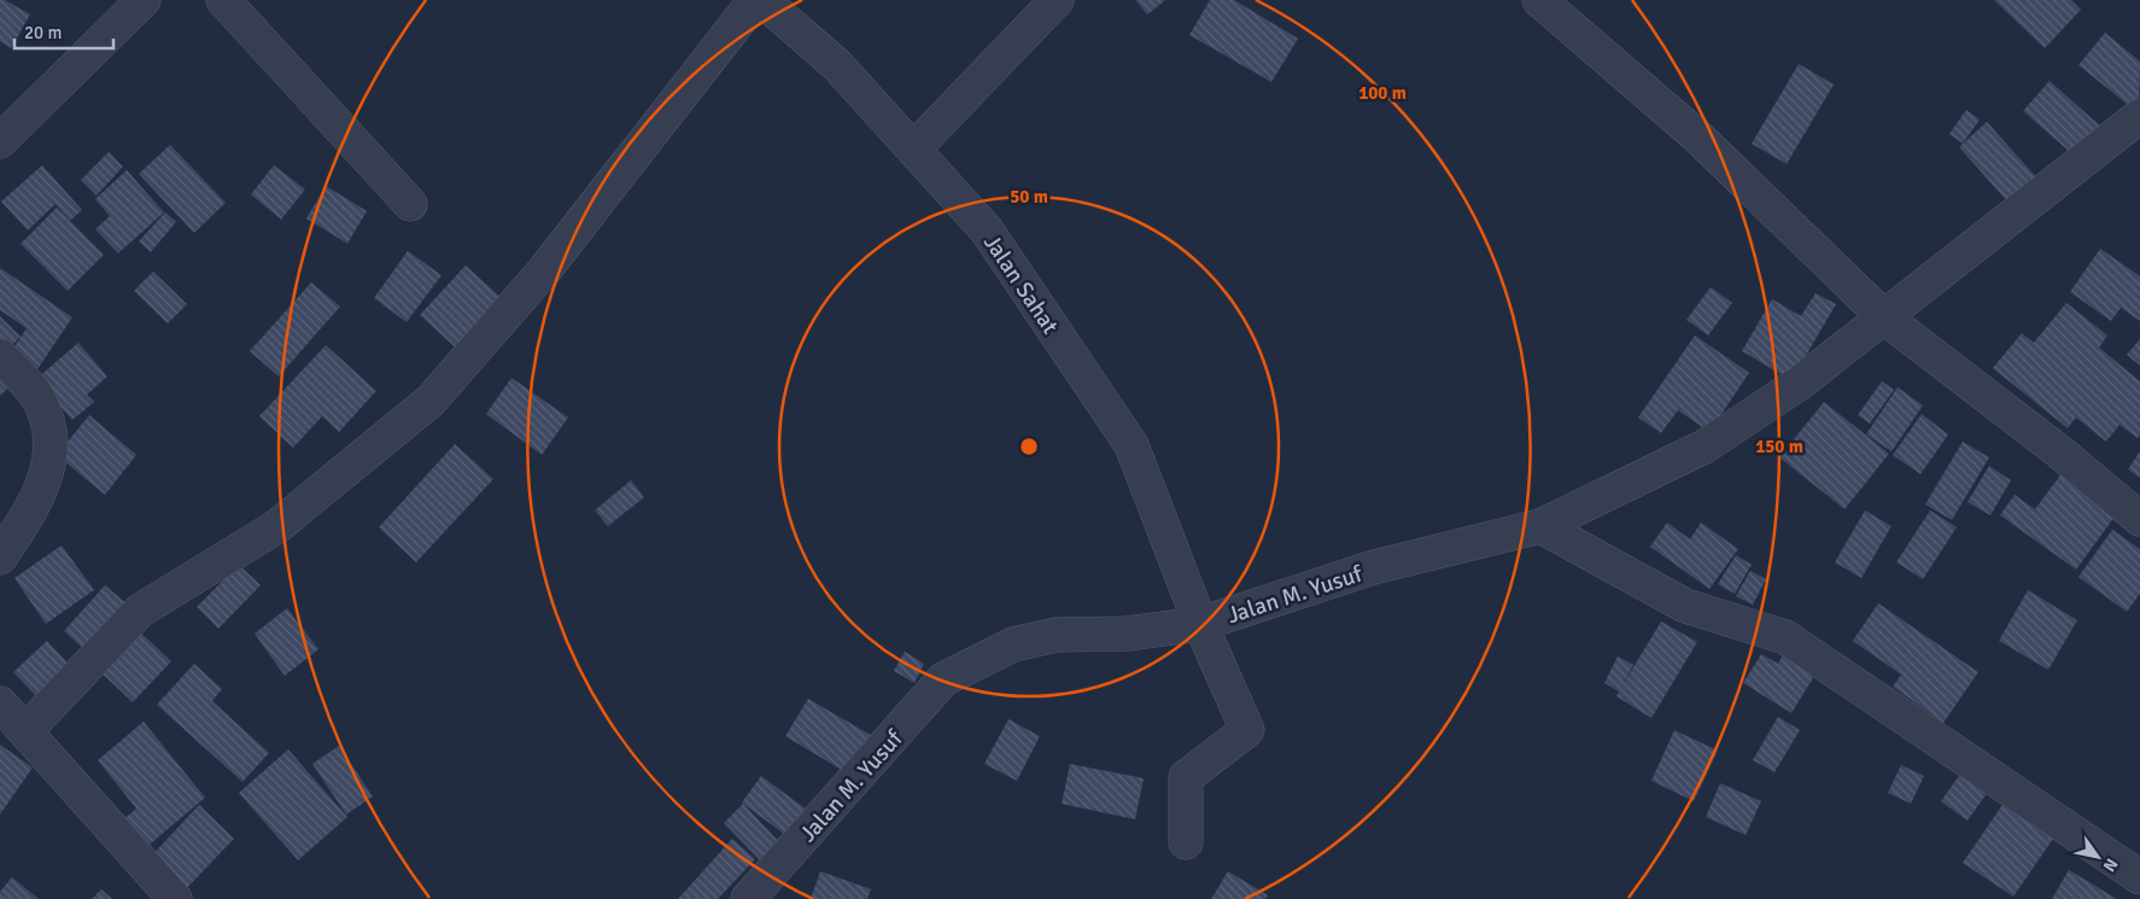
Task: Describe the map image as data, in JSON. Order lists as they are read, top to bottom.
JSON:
{
  "streets": {
    "street": ["Jalan Sahat", "Jalan M. Yusuf"]
  },
  "crossings": [
    ["Jalan Sahat", "Jalan M. Yusuf"]
  ],
  "scale_bar": "20 m",
  "north": "bottom right",
  "rings": ["100 m", "50 m", "150 m"]
}
